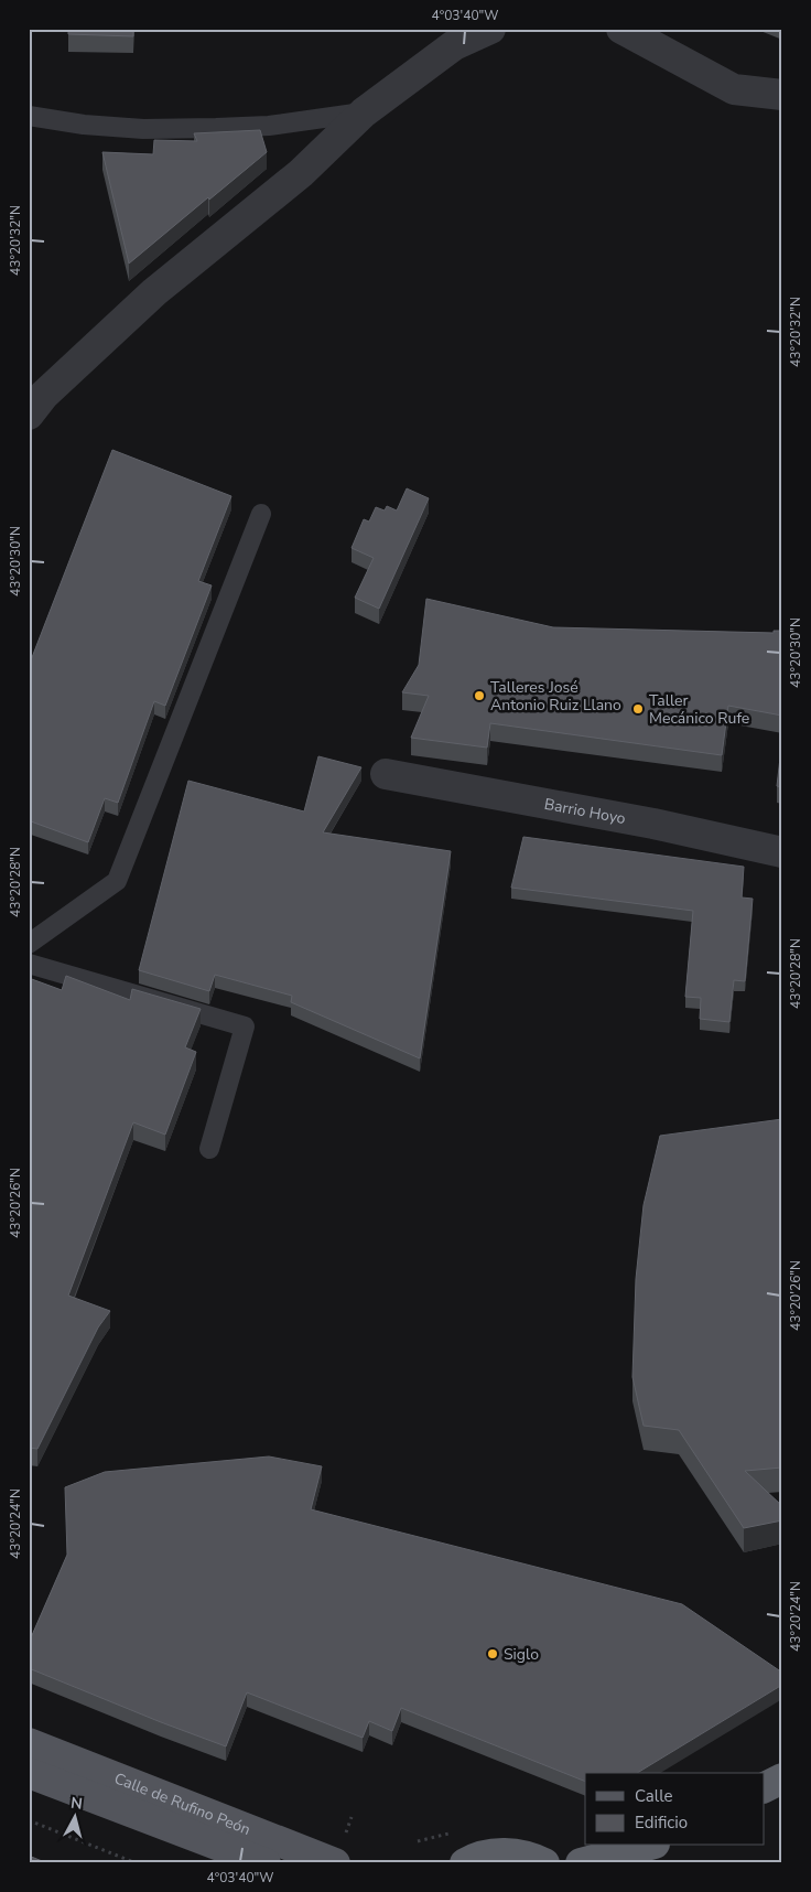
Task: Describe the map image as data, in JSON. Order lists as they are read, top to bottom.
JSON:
{
  "streets": {
    "main road": ["Calle de Rufino Peón"],
    "street": ["Barrio Hoyo"]
  },
  "places": ["Talleres José Antonio Ruiz Llano", "Taller Mecánico Rufe", "Siglo"],
  "legend": ["Calle", "Edificio"],
  "north": "top",
  "coordinates": [
    "4°03'40\"W",
    "43°20'32\"N",
    "43°20'30\"N",
    "43°20'28\"N",
    "43°20'26\"N",
    "43°20'24\"N"
  ]
}
